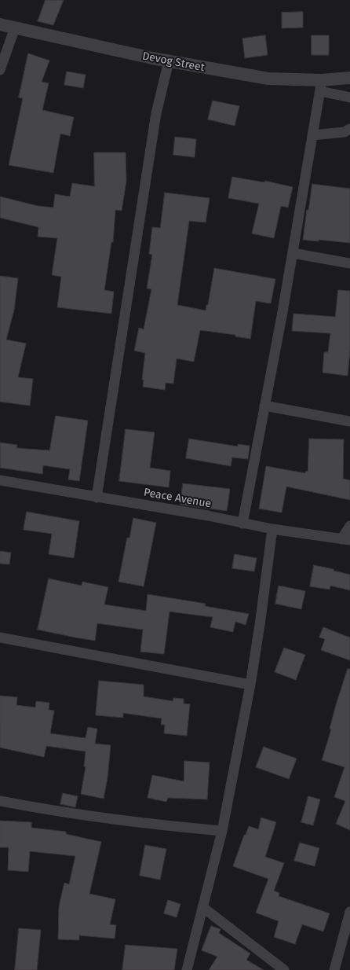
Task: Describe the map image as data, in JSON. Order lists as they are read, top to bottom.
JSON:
{
  "streets": {
    "street": ["Devog Street", "Peace Avenue"]
  }
}
